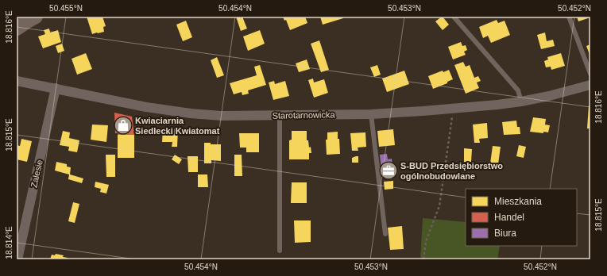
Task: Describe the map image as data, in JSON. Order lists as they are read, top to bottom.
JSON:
{
  "streets": {
    "street": ["Starotarnowicka", "Zalesie"]
  },
  "crossings": [
    ["Starotarnowicka", "Zalesie"]
  ],
  "places": {
    "shop": ["Kwiaciarnia Siedlecki Kwiatomat"],
    "office": ["S-BUD Przedsiębiorstwo ogólnobudowlane"]
  },
  "legend": ["Mieszkania", "Handel", "Biura"],
  "coordinates": [
    "50.455°N",
    "50.454°N",
    "50.453°N",
    "50.452°N",
    "18.816°E",
    "18.815°E",
    "18.814°E"
  ]
}
